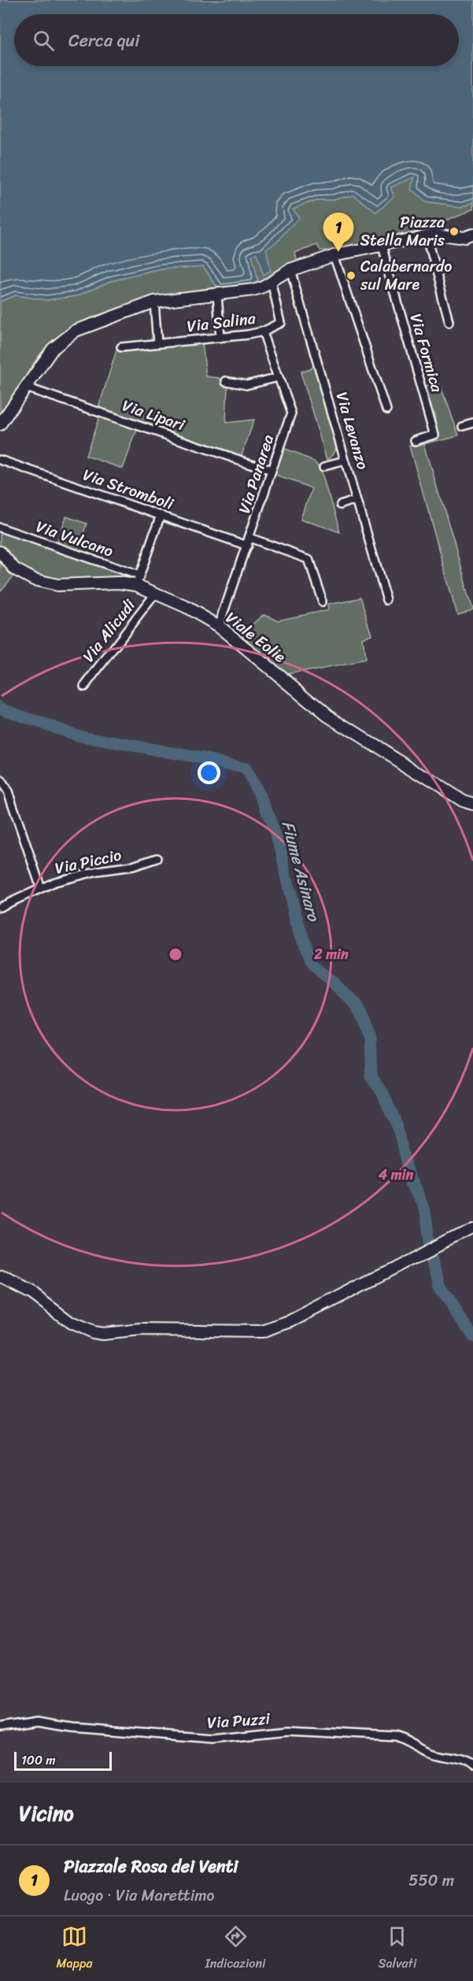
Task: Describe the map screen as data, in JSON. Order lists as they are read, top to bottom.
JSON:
{
  "streets": {
    "street": [
      "Via Salina",
      "Via Formica",
      "Via Lipari",
      "Via Levanzo",
      "Via Panarea",
      "Via Stromboli",
      "Via Vulcano",
      "Via Alicudi",
      "Viale Eolie",
      "Via Piccio",
      "Via Puzzi"
    ]
  },
  "crossings": [
    ["Via Salina", "Via Panarea"],
    ["Via Lipari", "Via Panarea"],
    ["Via Panarea", "Via Stromboli"],
    ["Via Panarea", "Viale Eolie"],
    ["Via Vulcano", "Viale Eolie"],
    ["Via Alicudi", "Viale Eolie"]
  ],
  "water": ["Fiume Asinaro"],
  "places": ["Piazza Stella Maris", "Calabernardo sul Mare"],
  "scale_bar": "100 m",
  "page": {
    "search": "Cerca qui",
    "pins": "1",
    "scale": "100 m",
    "heading": "Vicino",
    "list": [
      {
        "mark": "1",
        "name": "Piazzale Rosa dei Venti",
        "note": "Luogo · Via Marettimo",
        "value": "550 m"
      }
    ],
    "nav": ["Mappa", "Indicazioni", "Salvati"]
  },
  "rings": ["2 min", "4 min"]
}
